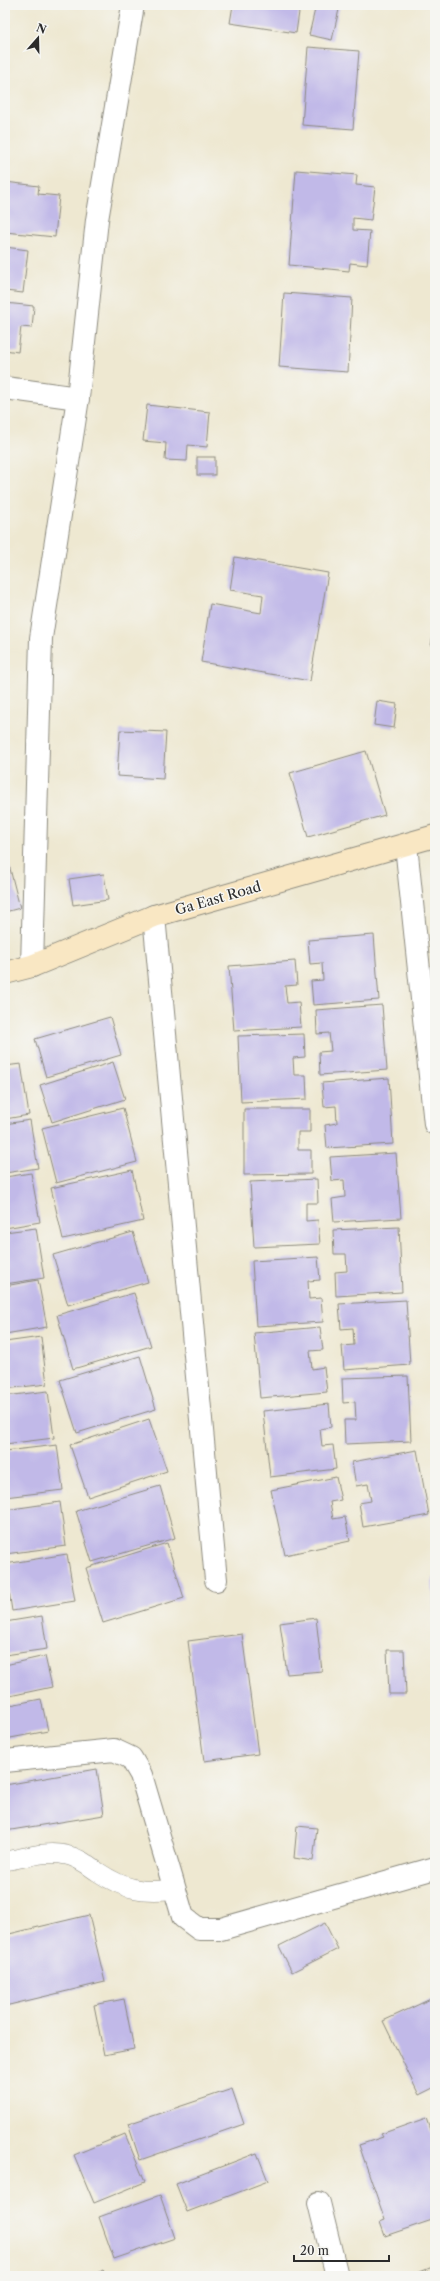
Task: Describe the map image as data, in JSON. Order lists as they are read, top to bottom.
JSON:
{
  "streets": {
    "street": ["Ga East Road"]
  },
  "scale_bar": "20 m",
  "north": "top"
}
